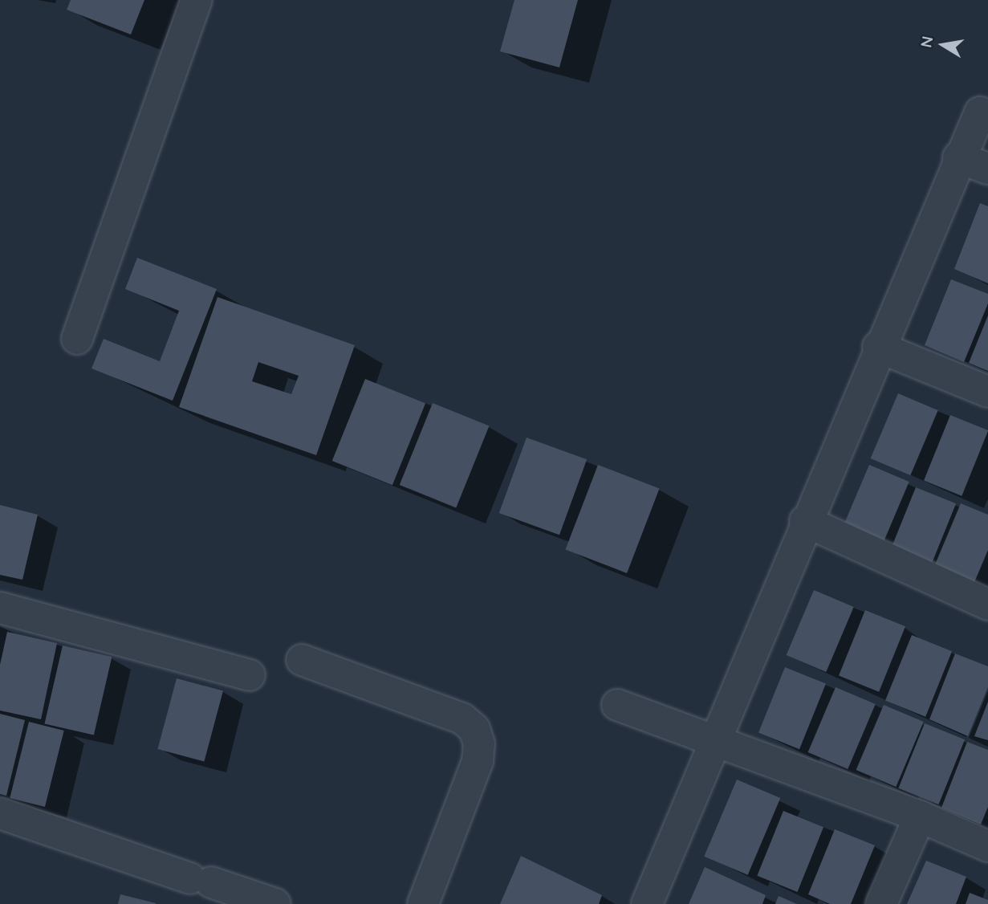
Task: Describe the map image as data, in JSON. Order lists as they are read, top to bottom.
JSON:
{
  "north": "left"
}
